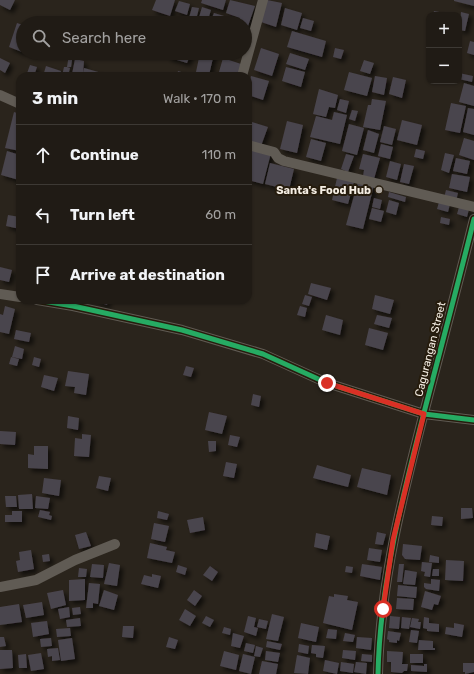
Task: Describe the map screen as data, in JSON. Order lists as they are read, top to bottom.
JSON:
{
  "streets": {
    "street": ["Cagurangan Street"]
  },
  "places": ["Santa's Food Hub"],
  "page": {
    "map_buttons": ["+", "−"],
    "search": "Search here",
    "heading": ["3 min", "Walk · 170 m"],
    "list": [
      ["Continue", "110 m"],
      ["Turn left", "60 m"],
      "Arrive at destination"
    ]
  }
}
